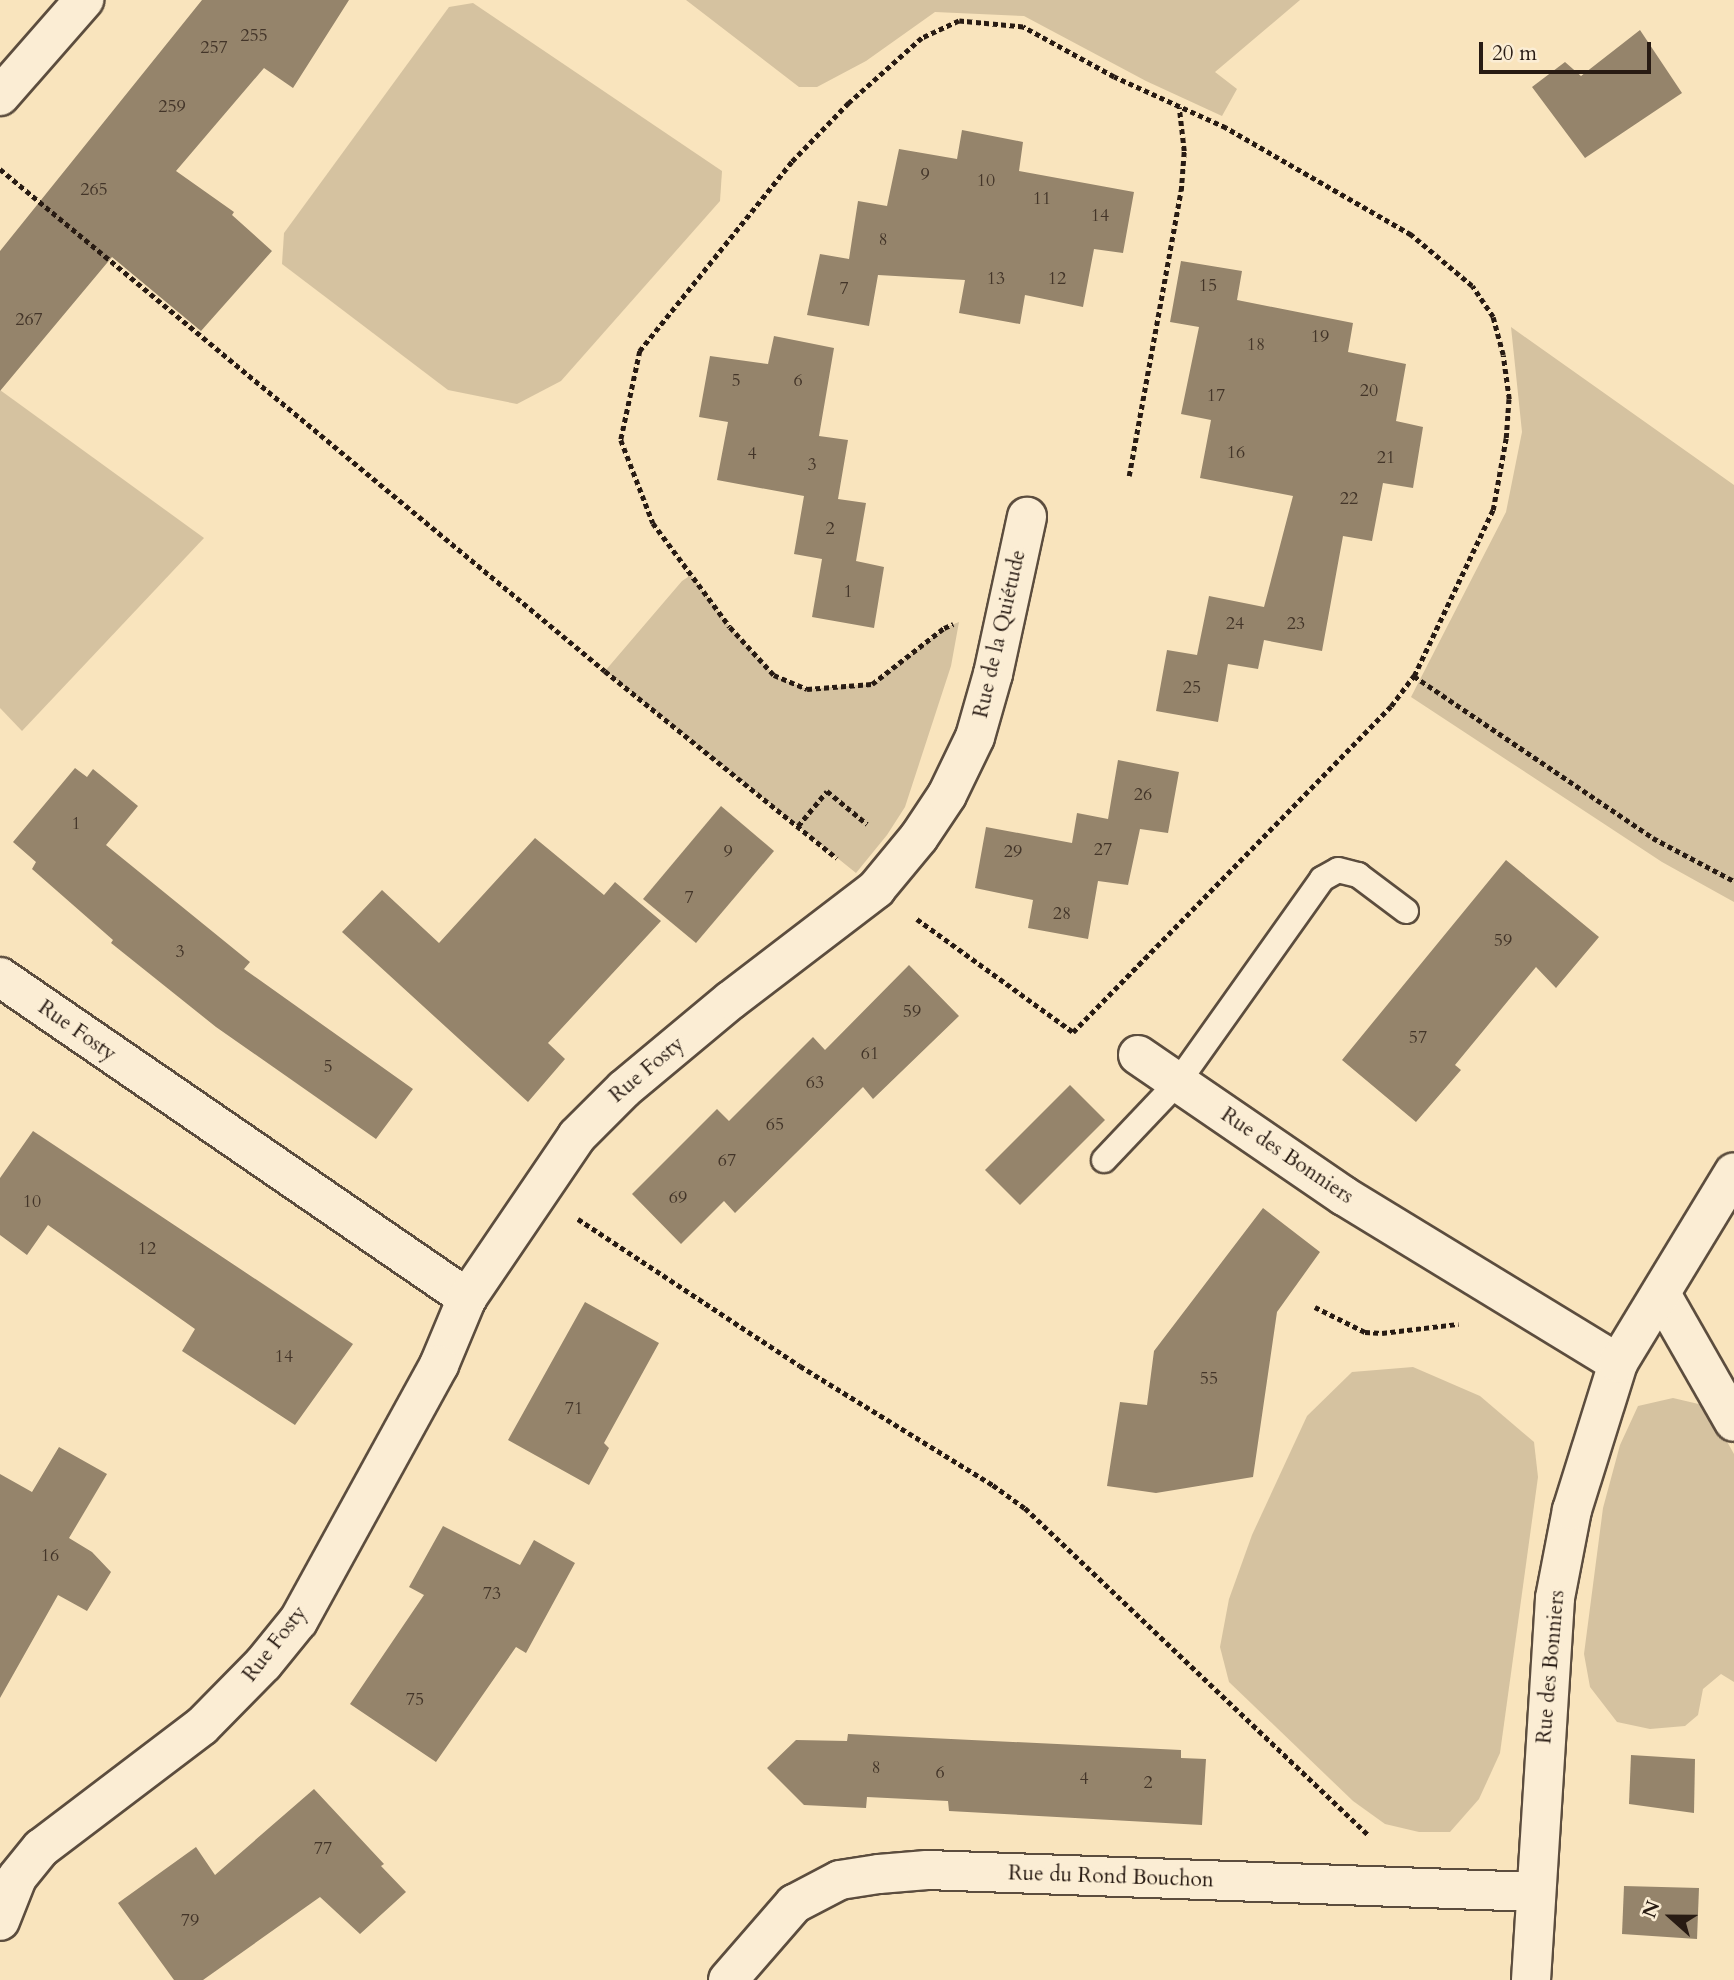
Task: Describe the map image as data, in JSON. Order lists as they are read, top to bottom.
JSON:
{
  "streets": {
    "street": [
      "Rue de la Quiétude",
      "Rue Fosty",
      "Rue des Bonniers",
      "Rue du Rond Bouchon"
    ]
  },
  "crossings": [
    ["Rue de la Quiétude", "Rue Fosty"],
    ["Rue des Bonniers", "Rue du Rond Bouchon"]
  ],
  "house_numbers": [
    "255",
    "257",
    "259",
    "9",
    "10",
    "265",
    "11",
    "14",
    "8",
    "13",
    "12",
    "15",
    "7",
    "267",
    "19",
    "18",
    "5",
    "6",
    "20",
    "17",
    "16",
    "4",
    "21",
    "3",
    "22",
    "2",
    "1",
    "24",
    "23",
    "25",
    "26",
    "1",
    "27",
    "9",
    "29",
    "7",
    "28",
    "59",
    "3",
    "59",
    "57",
    "61",
    "5",
    "63",
    "65",
    "67",
    "69",
    "10",
    "12",
    "14",
    "55",
    "71",
    "16",
    "73",
    "75",
    "8",
    "6",
    "4",
    "2",
    "77",
    "79"
  ],
  "scale_bar": "20 m",
  "north": "left"
}
